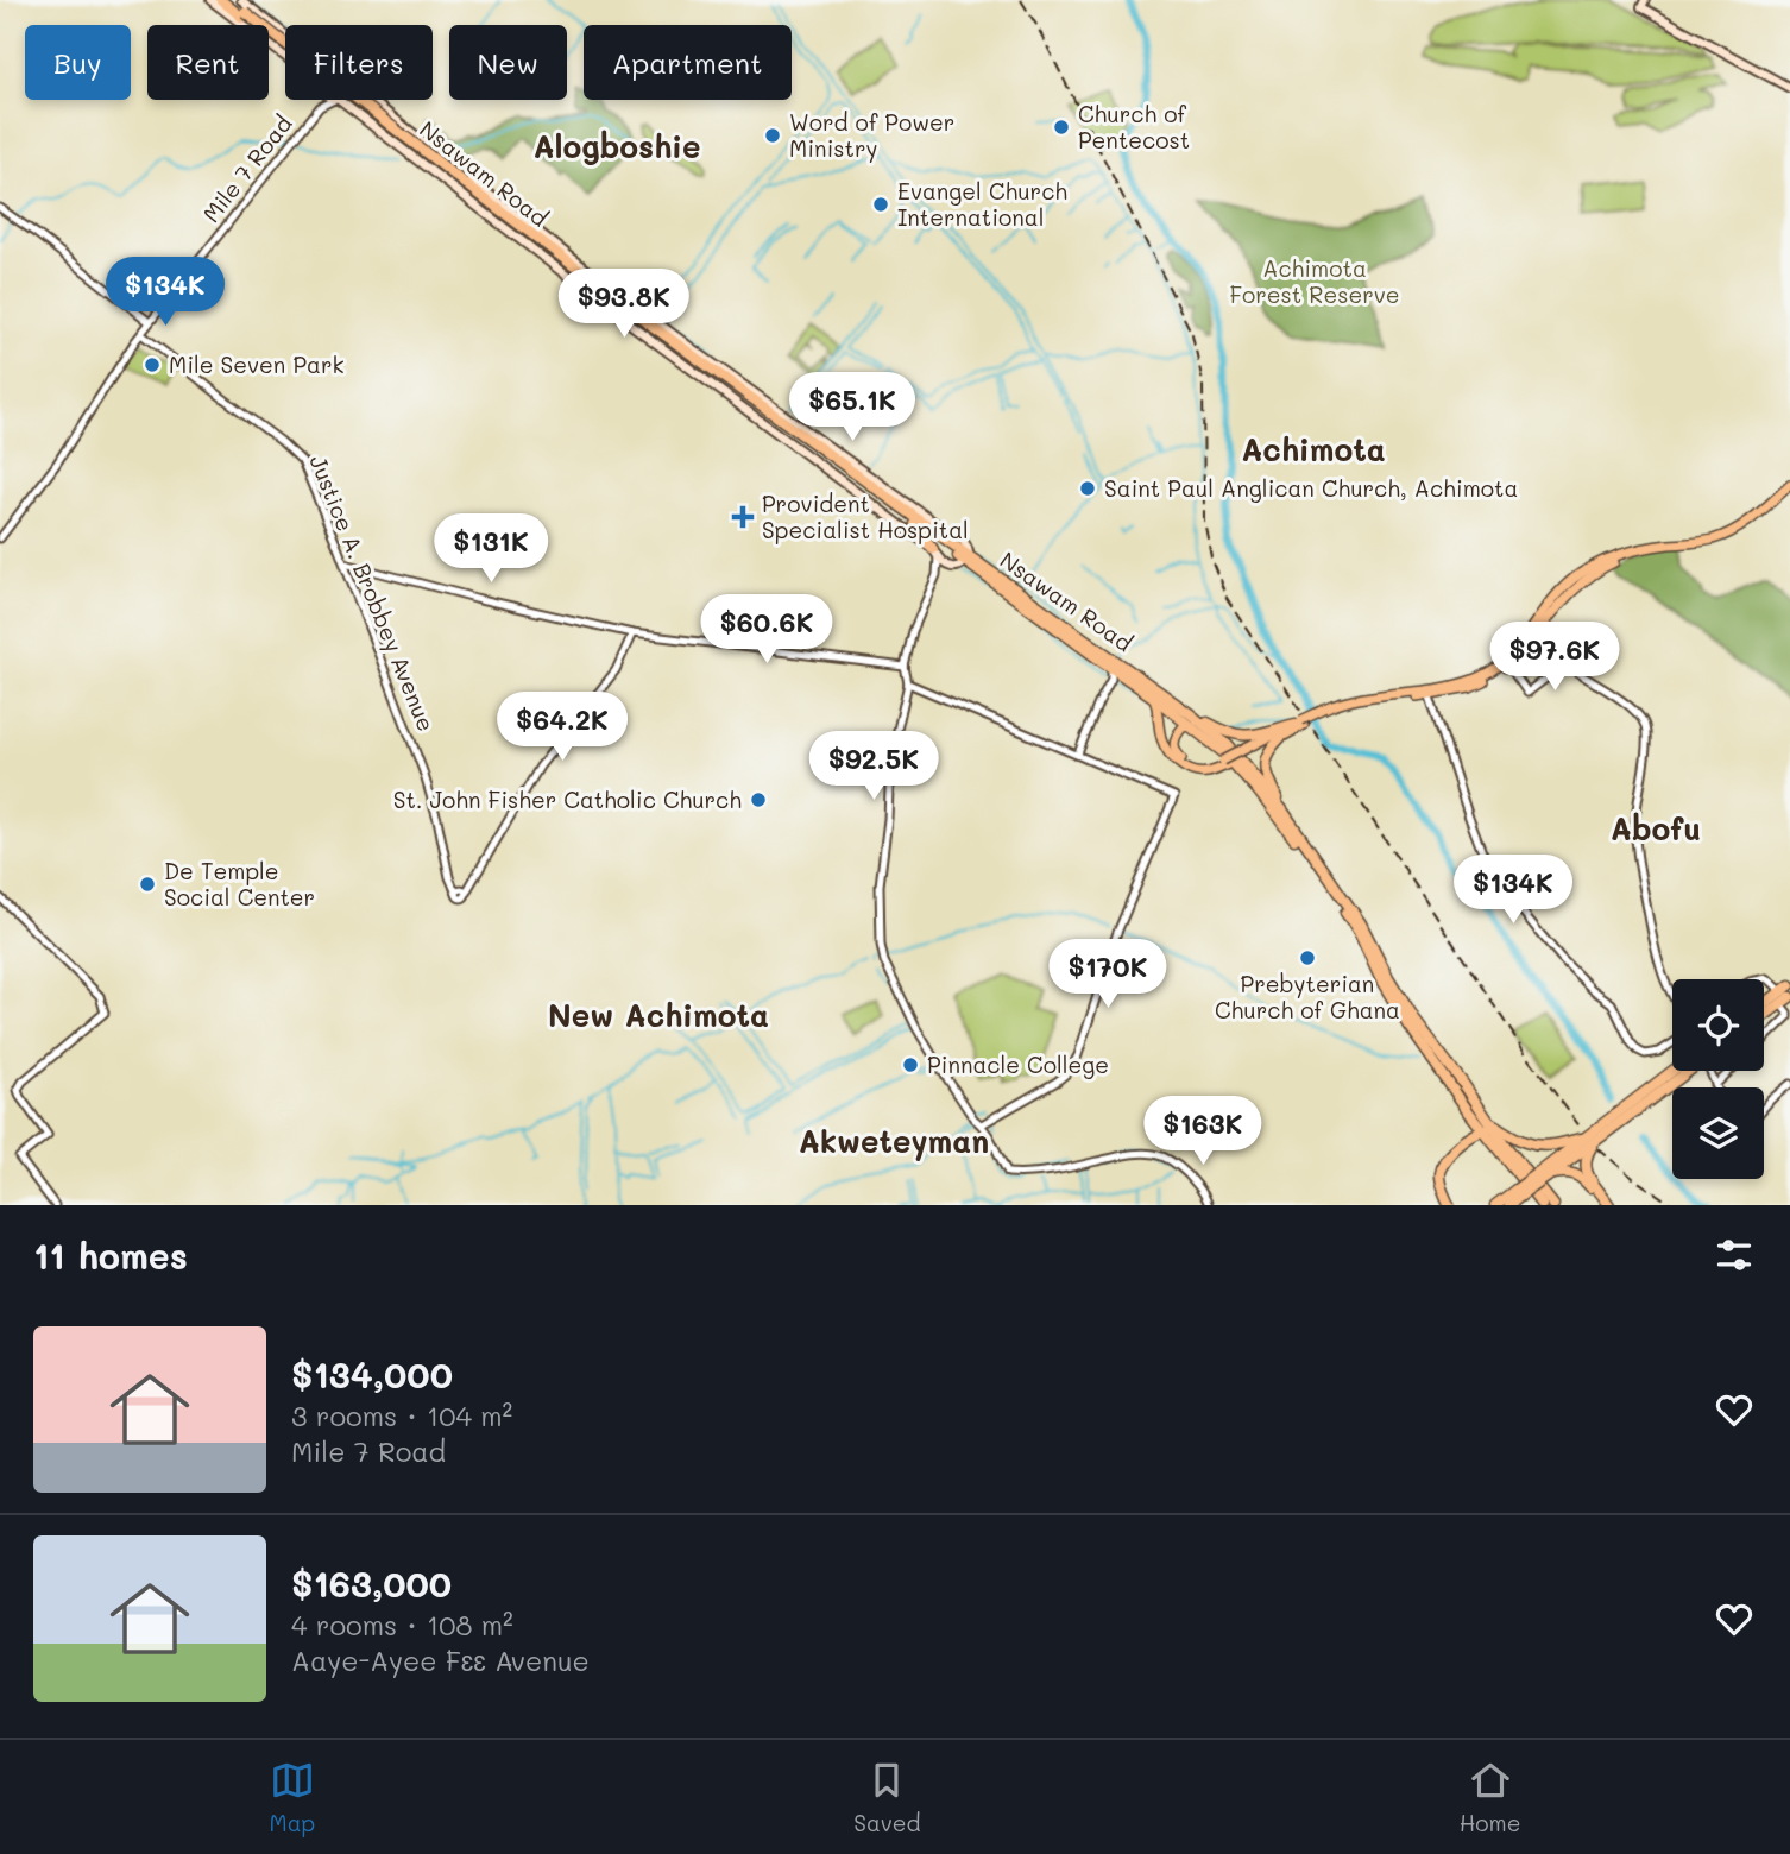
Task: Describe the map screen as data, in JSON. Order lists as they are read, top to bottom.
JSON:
{
  "streets": {
    "highway": ["Nsawam Road"],
    "street": ["Mile 7 Road", "Justice A. Brobbey Avenue"]
  },
  "crossings": [
    ["Mile 7 Road", "Justice A. Brobbey Avenue"]
  ],
  "districts": [
    "Alogboshie",
    "Achimota",
    "Abofu",
    "New Achimota",
    "Akweteyman"
  ],
  "parks": ["Achimota Forest Reserve"],
  "places": {
    "other": [
      "Church of Pentecost",
      "Word of Power Ministry",
      "Evangel Church International",
      "Mile Seven Park",
      "Saint Paul Anglican Church, Achimota",
      "St. John Fisher Catholic Church",
      "De Temple Social Center",
      "Prebyterian Church of Ghana",
      "Pinnacle College"
    ],
    "health": ["Provident Specialist Hospital"]
  },
  "page": {
    "chip": [
      "Buy",
      "Rent",
      "Filters",
      "New",
      "Apartment"
    ],
    "price": [
      "$134K",
      "$93.8K",
      "$65.1K",
      "$131K",
      "$60.6K",
      "$97.6K",
      "$64.2K",
      "$92.5K",
      "$134K",
      "$170K",
      "$163K"
    ],
    "heading": "11 homes",
    "list": [
      {
        "name": "$134,000",
        "note": "3 rooms · 104 m² · Mile 7 Road"
      },
      {
        "name": "$163,000",
        "note": "4 rooms · 108 m² · Aaye-Ayee Fɛɛ Avenue"
      }
    ],
    "tabs": ["Map", "Saved", "Home"]
  }
}
